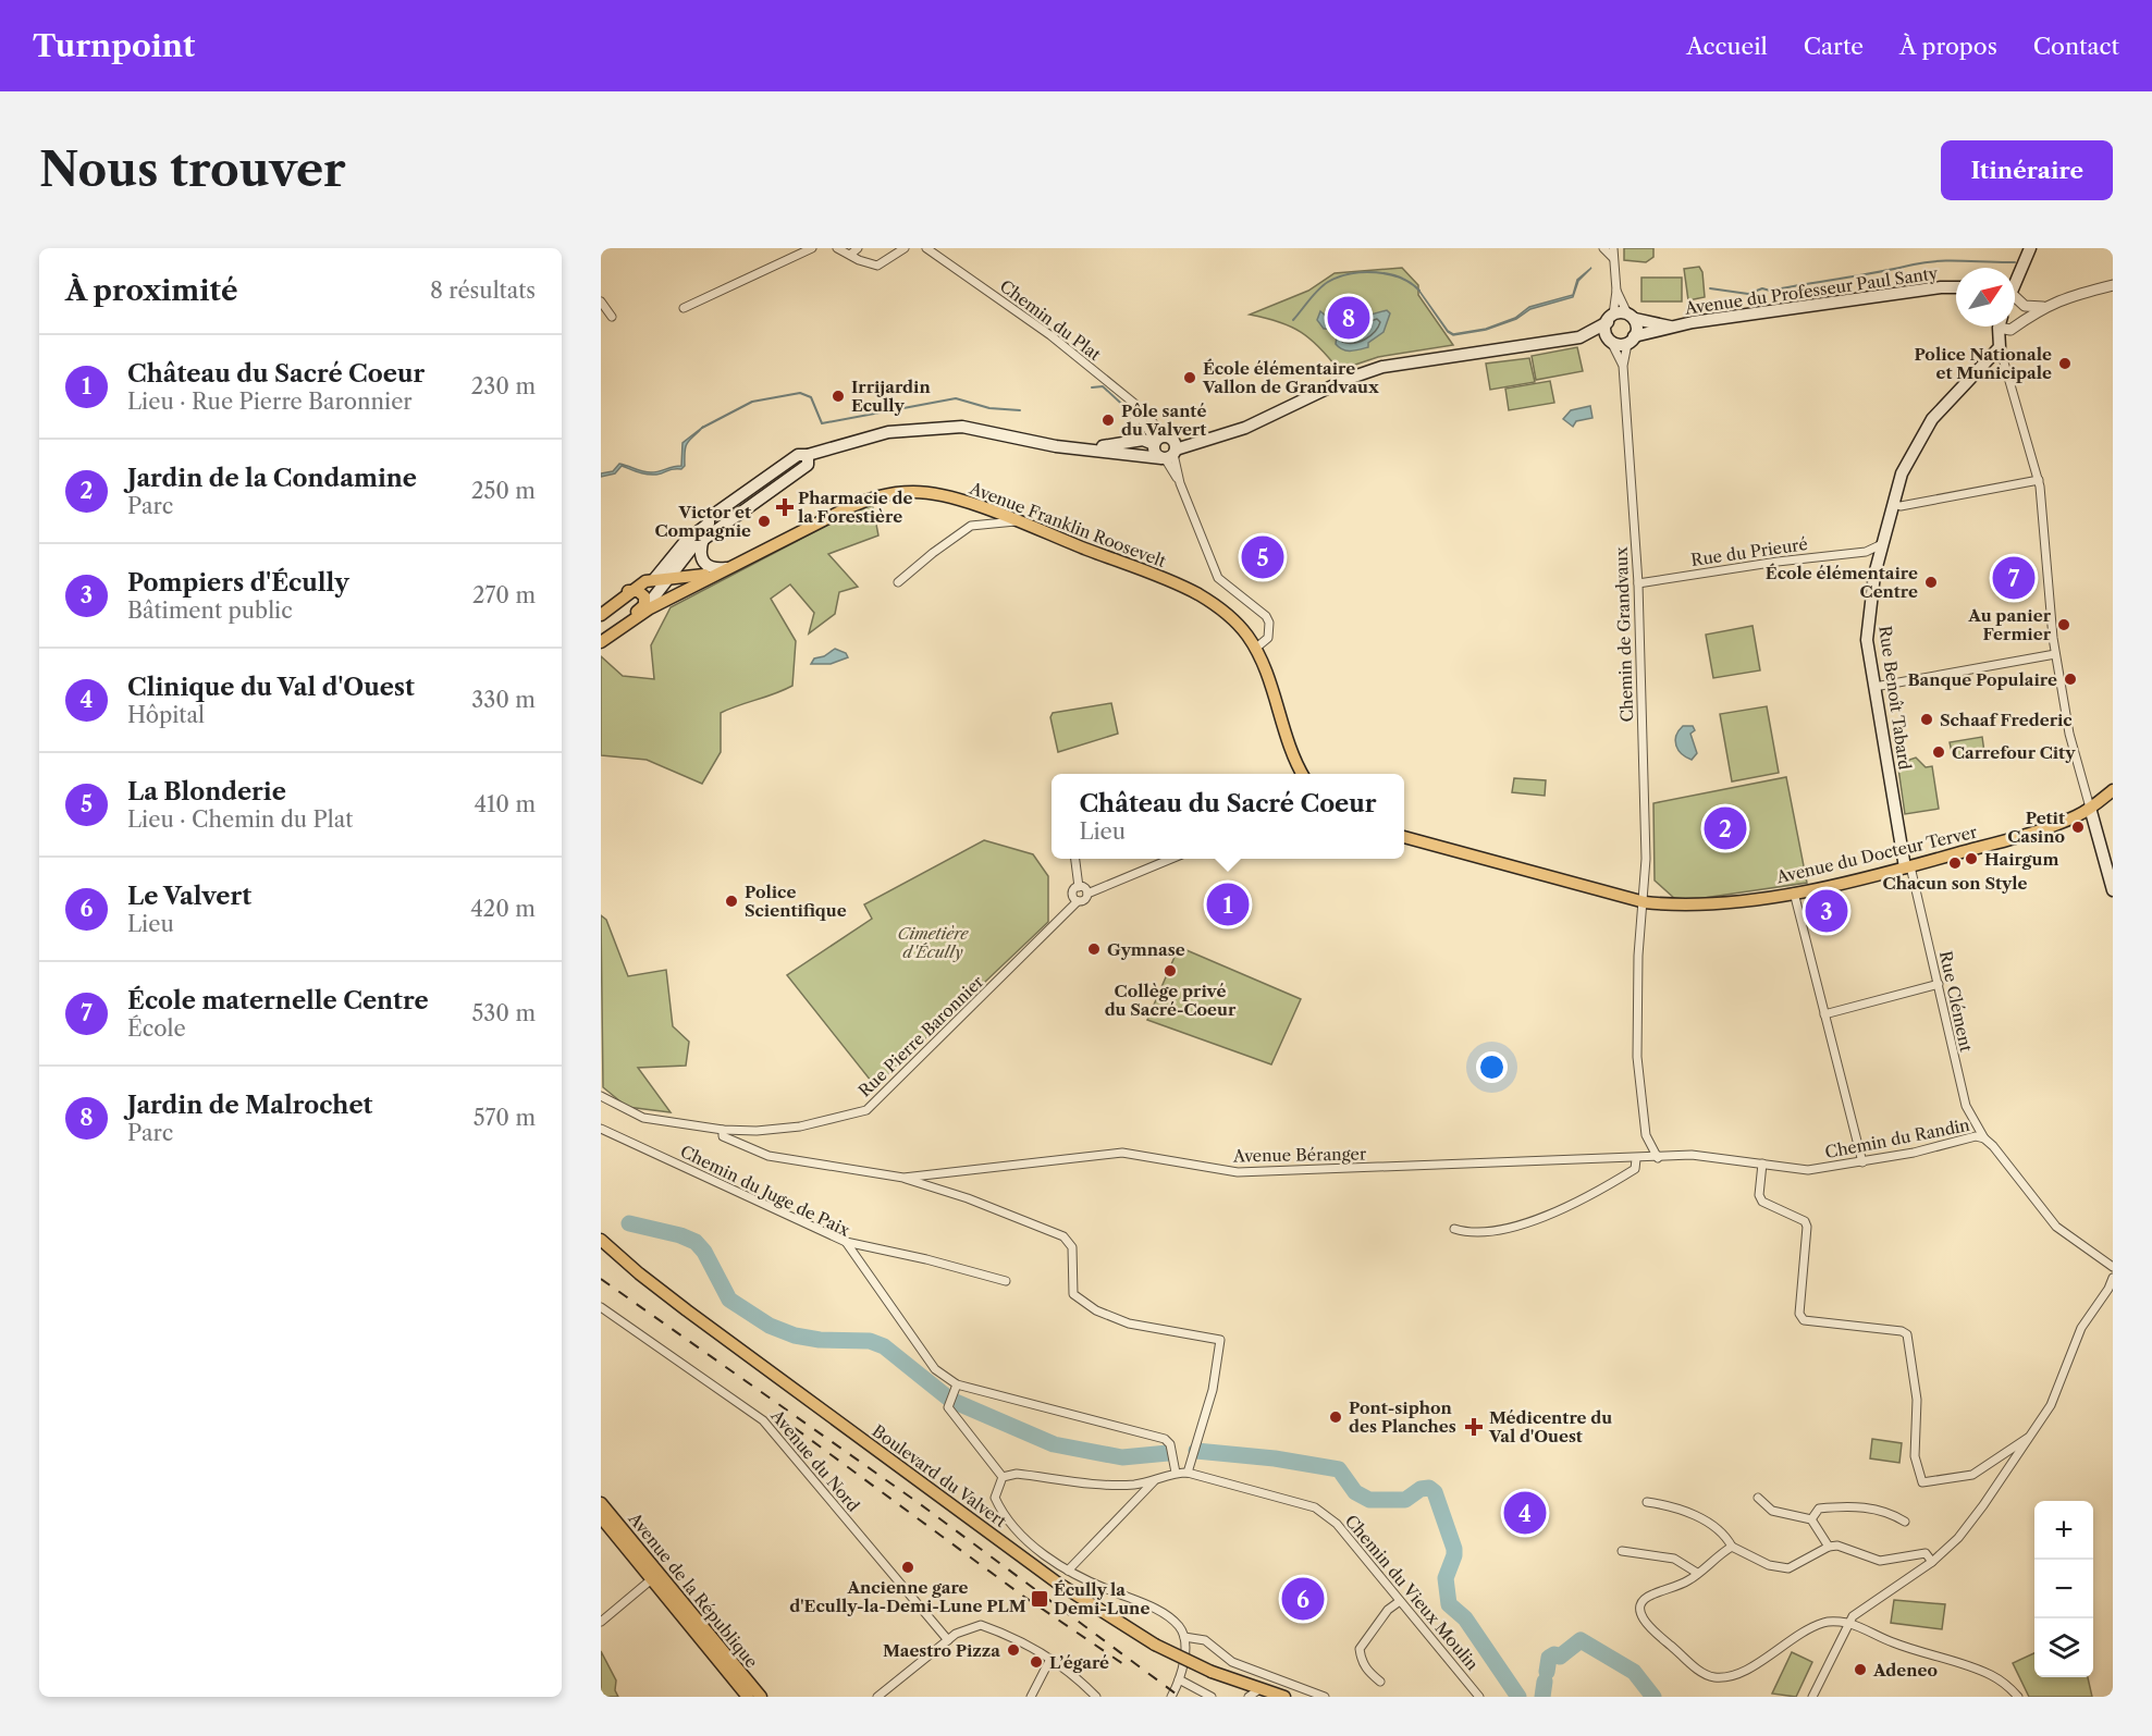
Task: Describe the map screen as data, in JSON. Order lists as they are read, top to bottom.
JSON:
{
  "streets": {
    "main road": [
      "Avenue du Professeur Paul Santy",
      "Avenue Franklin Roosevelt",
      "Rue Benoît Tabard",
      "Avenue du Docteur Terver",
      "Boulevard du Valvert",
      "Avenue de la République"
    ],
    "street": [
      "Chemin du Plat",
      "Rue du Prieuré",
      "Chemin de Grandvaux",
      "Rue Clément",
      "Rue Pierre Baronnier",
      "Chemin du Randin",
      "Avenue Béranger",
      "Chemin du Juge de Paix",
      "Avenue du Nord",
      "Chemin du Vieux Moulin"
    ]
  },
  "crossings": [
    ["Avenue du Professeur Paul Santy", "Chemin de Grandvaux"],
    ["Rue du Prieuré", "Chemin de Grandvaux"],
    ["Chemin de Grandvaux", "Avenue du Docteur Terver"],
    ["Rue Benoît Tabard", "Avenue du Docteur Terver"],
    ["Rue Benoît Tabard", "Rue Clément"],
    ["Avenue du Docteur Terver", "Rue Clément"],
    ["Rue Clément", "Chemin du Randin"],
    ["Rue Pierre Baronnier", "Avenue Béranger"],
    ["Chemin du Randin", "Avenue Béranger"],
    ["Chemin du Juge de Paix", "Chemin du Vieux Moulin"]
  ],
  "parks": ["Cimetière d'Écully"],
  "places": {
    "other": [
      "Police Nationale et Municipale",
      "École élémentaire Vallon de Grandvaux",
      "Irrijardin Ecully",
      "Pôle santé du Valvert",
      "Victor et Compagnie",
      "École élémentaire Centre",
      "Au panier Fermier",
      "Banque Populaire",
      "Schaaf Frederic",
      "Carrefour City",
      "Petit Casino",
      "Hairgum",
      "Chacun son Style",
      "Police Scientifique",
      "Gymnase",
      "Collège privé du Sacré-Coeur",
      "Pont-siphon des Planches",
      "Ancienne gare d'Ecully-la-Demi-Lune PLM",
      "Maestro Pizza",
      "L’égaré",
      "Adeneo"
    ],
    "health": ["Pharmacie de la Forestière", "Médicentre du Val d'Ouest"],
    "transit": ["Écully la Demi-Lune"]
  },
  "north": "top right",
  "page": {
    "header": "Turnpoint",
    "nav": [
      "Accueil",
      "Carte",
      "À propos",
      "Contact"
    ],
    "buttons": "Itinéraire",
    "title": "Nous trouver",
    "heading": ["À proximité", "8 résultats"],
    "pins": [
      "8",
      "5",
      "7",
      "2",
      "1",
      "3",
      "4",
      "6"
    ],
    "list": [
      {
        "mark": "1",
        "name": "Château du Sacré Coeur",
        "note": "Lieu · Rue Pierre Baronnier",
        "value": "230 m"
      },
      {
        "mark": "2",
        "name": "Jardin de la Condamine",
        "note": "Parc",
        "value": "250 m"
      },
      {
        "mark": "3",
        "name": "Pompiers d'Écully",
        "note": "Bâtiment public",
        "value": "270 m"
      },
      {
        "mark": "4",
        "name": "Clinique du Val d'Ouest",
        "note": "Hôpital",
        "value": "330 m"
      },
      {
        "mark": "5",
        "name": "La Blonderie",
        "note": "Lieu · Chemin du Plat",
        "value": "410 m"
      },
      {
        "mark": "6",
        "name": "Le Valvert",
        "note": "Lieu",
        "value": "420 m"
      },
      {
        "mark": "7",
        "name": "École maternelle Centre",
        "note": "École",
        "value": "530 m"
      },
      {
        "mark": "8",
        "name": "Jardin de Malrochet",
        "note": "Parc",
        "value": "570 m"
      }
    ],
    "popup": ["Château du Sacré Coeur", "Lieu"],
    "map_buttons": ["+", "−"]
  }
}
